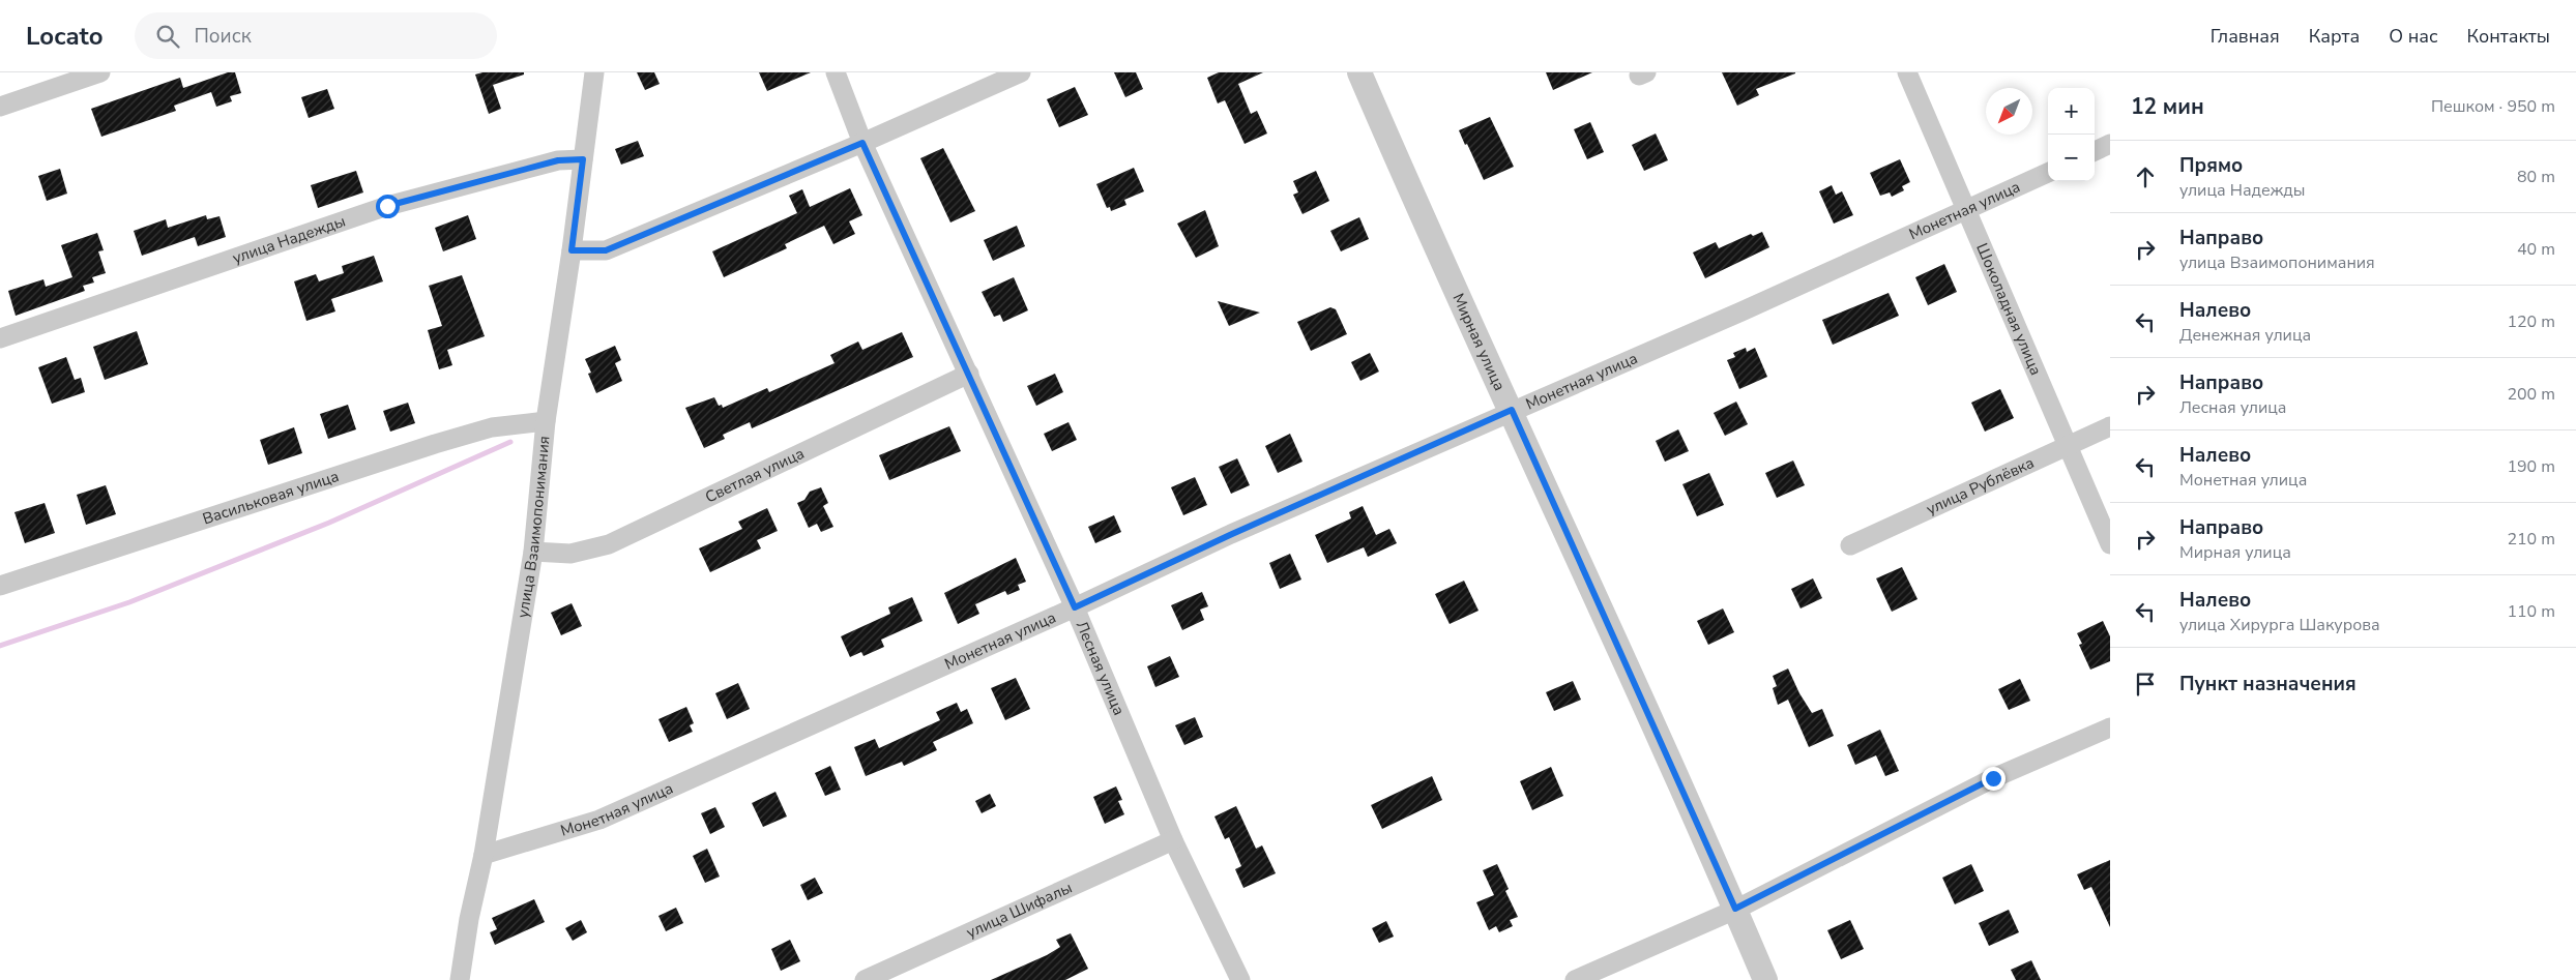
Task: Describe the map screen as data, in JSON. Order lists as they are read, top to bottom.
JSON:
{
  "streets": {
    "street": [
      "Монетная улица",
      "улица Надежды",
      "Шоколадная улица",
      "Мирная улица",
      "Светлая улица",
      "улица Рублёвка",
      "Васильковая улица",
      "улица Взаимопонимания",
      "Лесная улица",
      "улица Шифалы"
    ]
  },
  "crossings": [
    ["Монетная улица", "Шоколадная улица"],
    ["Монетная улица", "Мирная улица"],
    ["Монетная улица", "улица Взаимопонимания"],
    ["Монетная улица", "Лесная улица"],
    ["улица Надежды", "улица Взаимопонимания"],
    ["Шоколадная улица", "улица Рублёвка"],
    ["Светлая улица", "улица Взаимопонимания"],
    ["Светлая улица", "Лесная улица"],
    ["Васильковая улица", "улица Взаимопонимания"],
    ["Лесная улица", "улица Шифалы"]
  ],
  "north": "bottom left",
  "page": {
    "header": "Locato",
    "search": "Поиск",
    "nav": [
      "Главная",
      "Карта",
      "О нас",
      "Контакты"
    ],
    "heading": ["12 мин", "Пешком · 950 m"],
    "map_buttons": ["+", "−"],
    "list": [
      ["Прямо", "улица Надежды", "80 m"],
      ["Направо", "улица Взаимопонимания", "40 m"],
      ["Налево", "Денежная улица", "120 m"],
      ["Направо", "Лесная улица", "200 m"],
      ["Налево", "Монетная улица", "190 m"],
      ["Направо", "Мирная улица", "210 m"],
      ["Налево", "улица Хирурга Шакурова", "110 m"],
      "Пункт назначения"
    ]
  }
}
